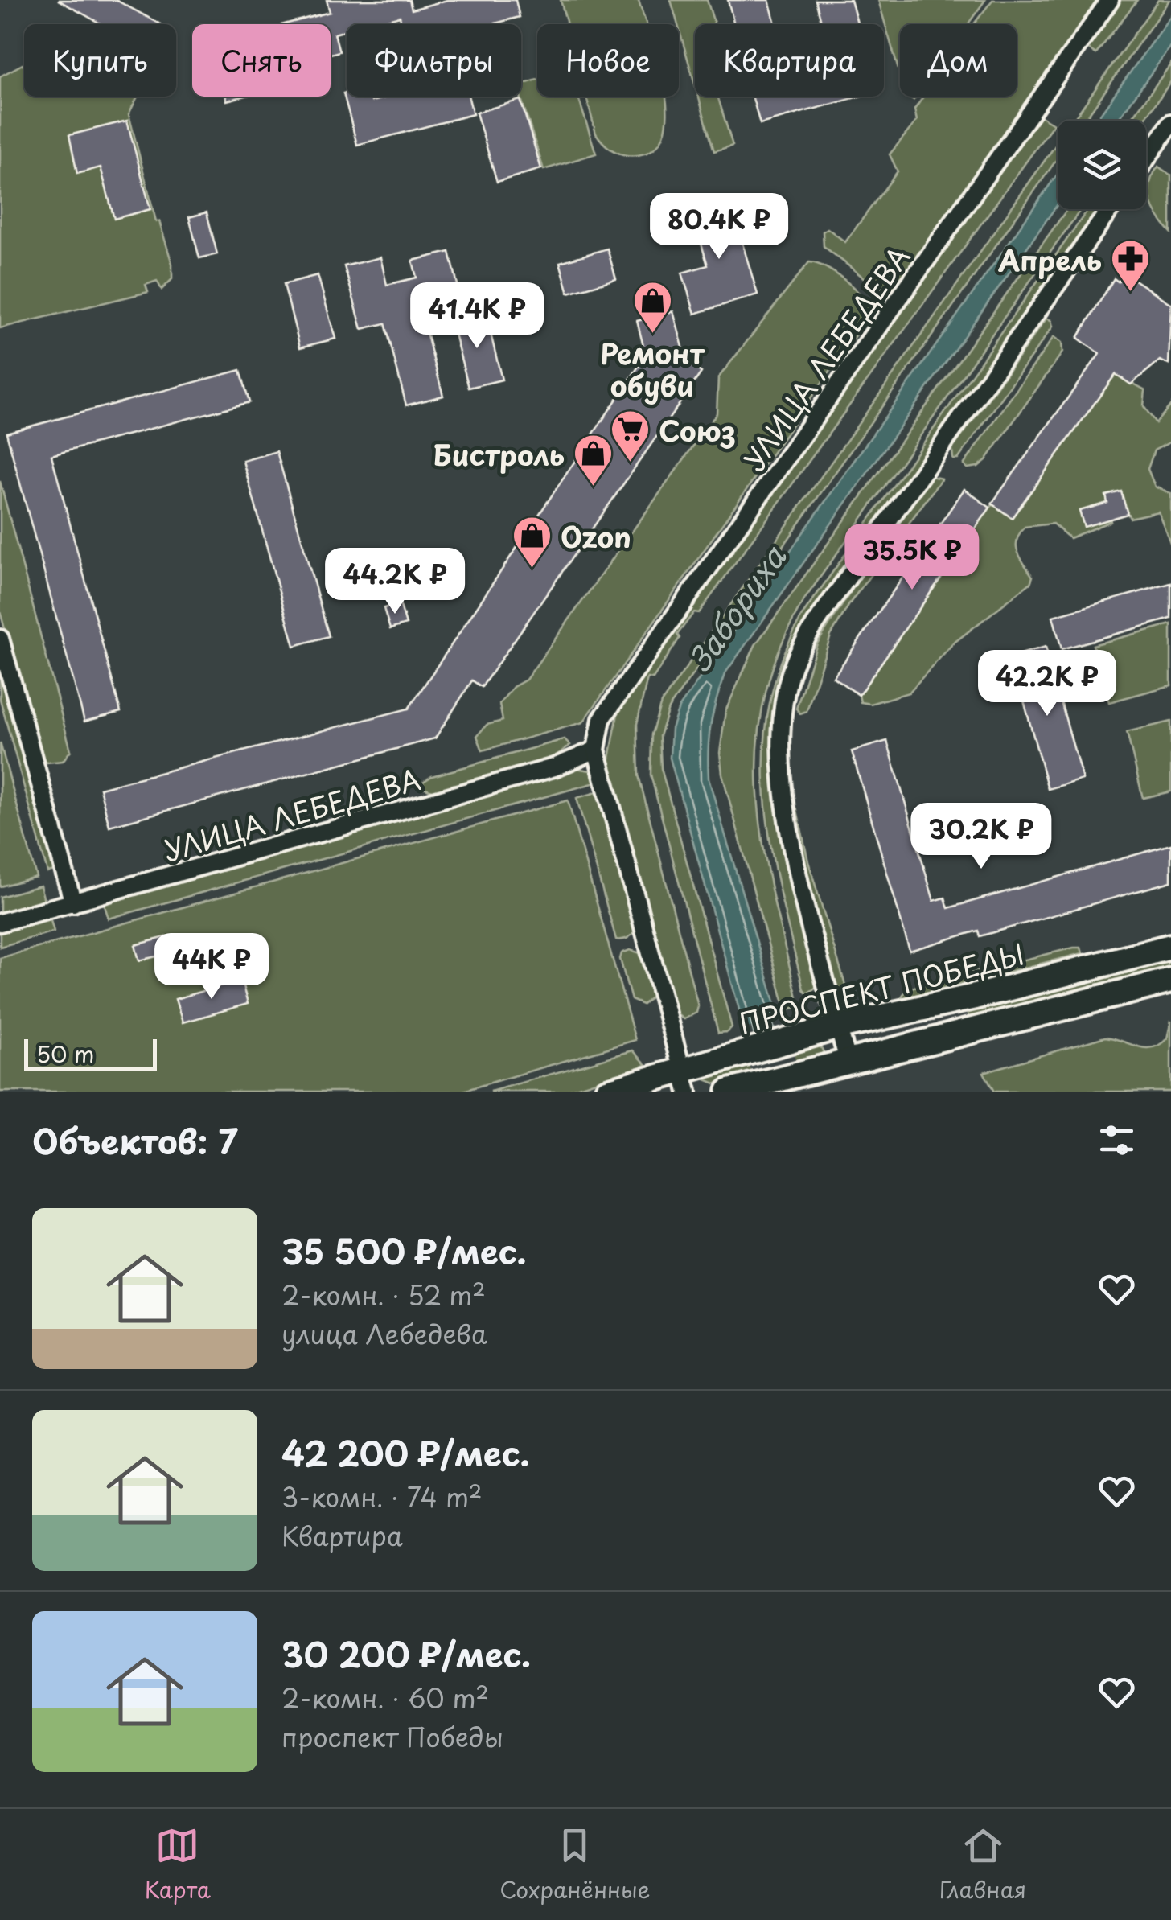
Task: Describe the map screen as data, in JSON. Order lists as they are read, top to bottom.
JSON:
{
  "streets": {
    "main road": ["ПРОСПЕКТ ПОБЕДЫ"],
    "street": ["УЛИЦА ЛЕБЕДЕВА"]
  },
  "water": ["Забориха"],
  "places": {
    "pharmacy": ["Апрель"],
    "shop": ["Ремонт обуви", "Бистроль", "Ozon"],
    "supermarket": ["Союз"]
  },
  "scale_bar": "50 m",
  "page": {
    "chip": [
      "Купить",
      "Снять",
      "Фильтры",
      "Новое",
      "Квартира",
      "Дом"
    ],
    "price": [
      "80.4K ₽",
      "41.4K ₽",
      "35.5K ₽",
      "44.2K ₽",
      "42.2K ₽",
      "30.2K ₽",
      "44K ₽"
    ],
    "scale": "50 m",
    "heading": "Объектов: 7",
    "list": [
      {
        "name": "35 500 ₽/мес.",
        "note": "2-комн. · 52 m² · улица Лебедева"
      },
      {
        "name": "42 200 ₽/мес.",
        "note": "3-комн. · 74 m² · Квартира"
      },
      {
        "name": "30 200 ₽/мес.",
        "note": "2-комн. · 60 m² · проспект Победы"
      }
    ],
    "tabs": ["Карта", "Сохранённые", "Главная"]
  }
}
